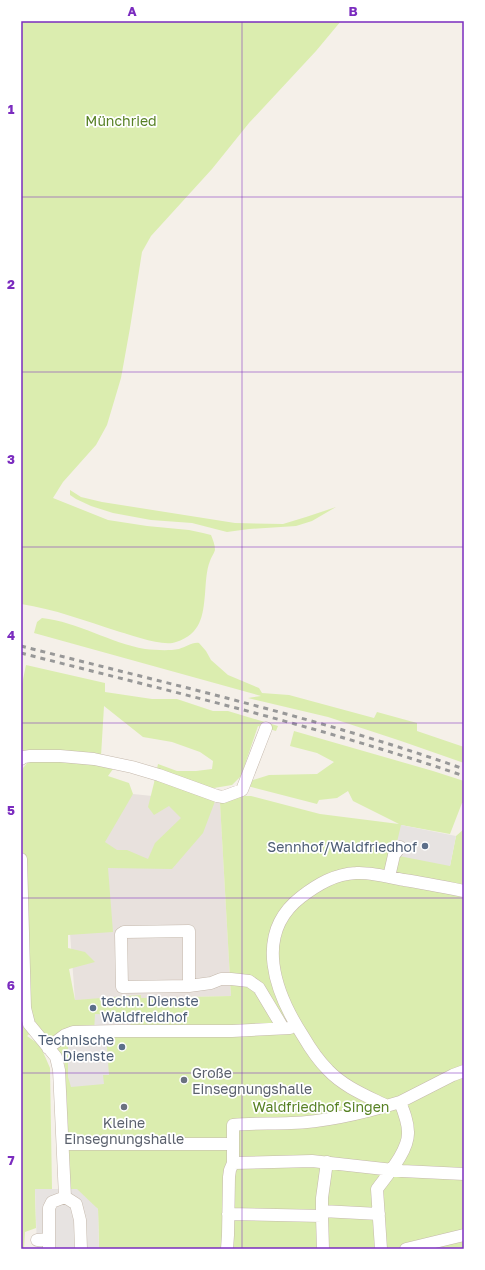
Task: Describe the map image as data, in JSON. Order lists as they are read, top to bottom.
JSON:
{
  "parks": ["Münchried", "Waldfriedhof Singen"],
  "places": [
    "Sennhof/Waldfriedhof",
    "techn. Dienste Waldfreidhof",
    "Technische Dienste",
    "Große Einsegnungshalle",
    "Kleine Einsegnungshalle"
  ],
  "grid": {
    "columns": ["A", "B"],
    "rows": [
      "1",
      "2",
      "3",
      "4",
      "5",
      "6",
      "7"
    ]
  }
}
